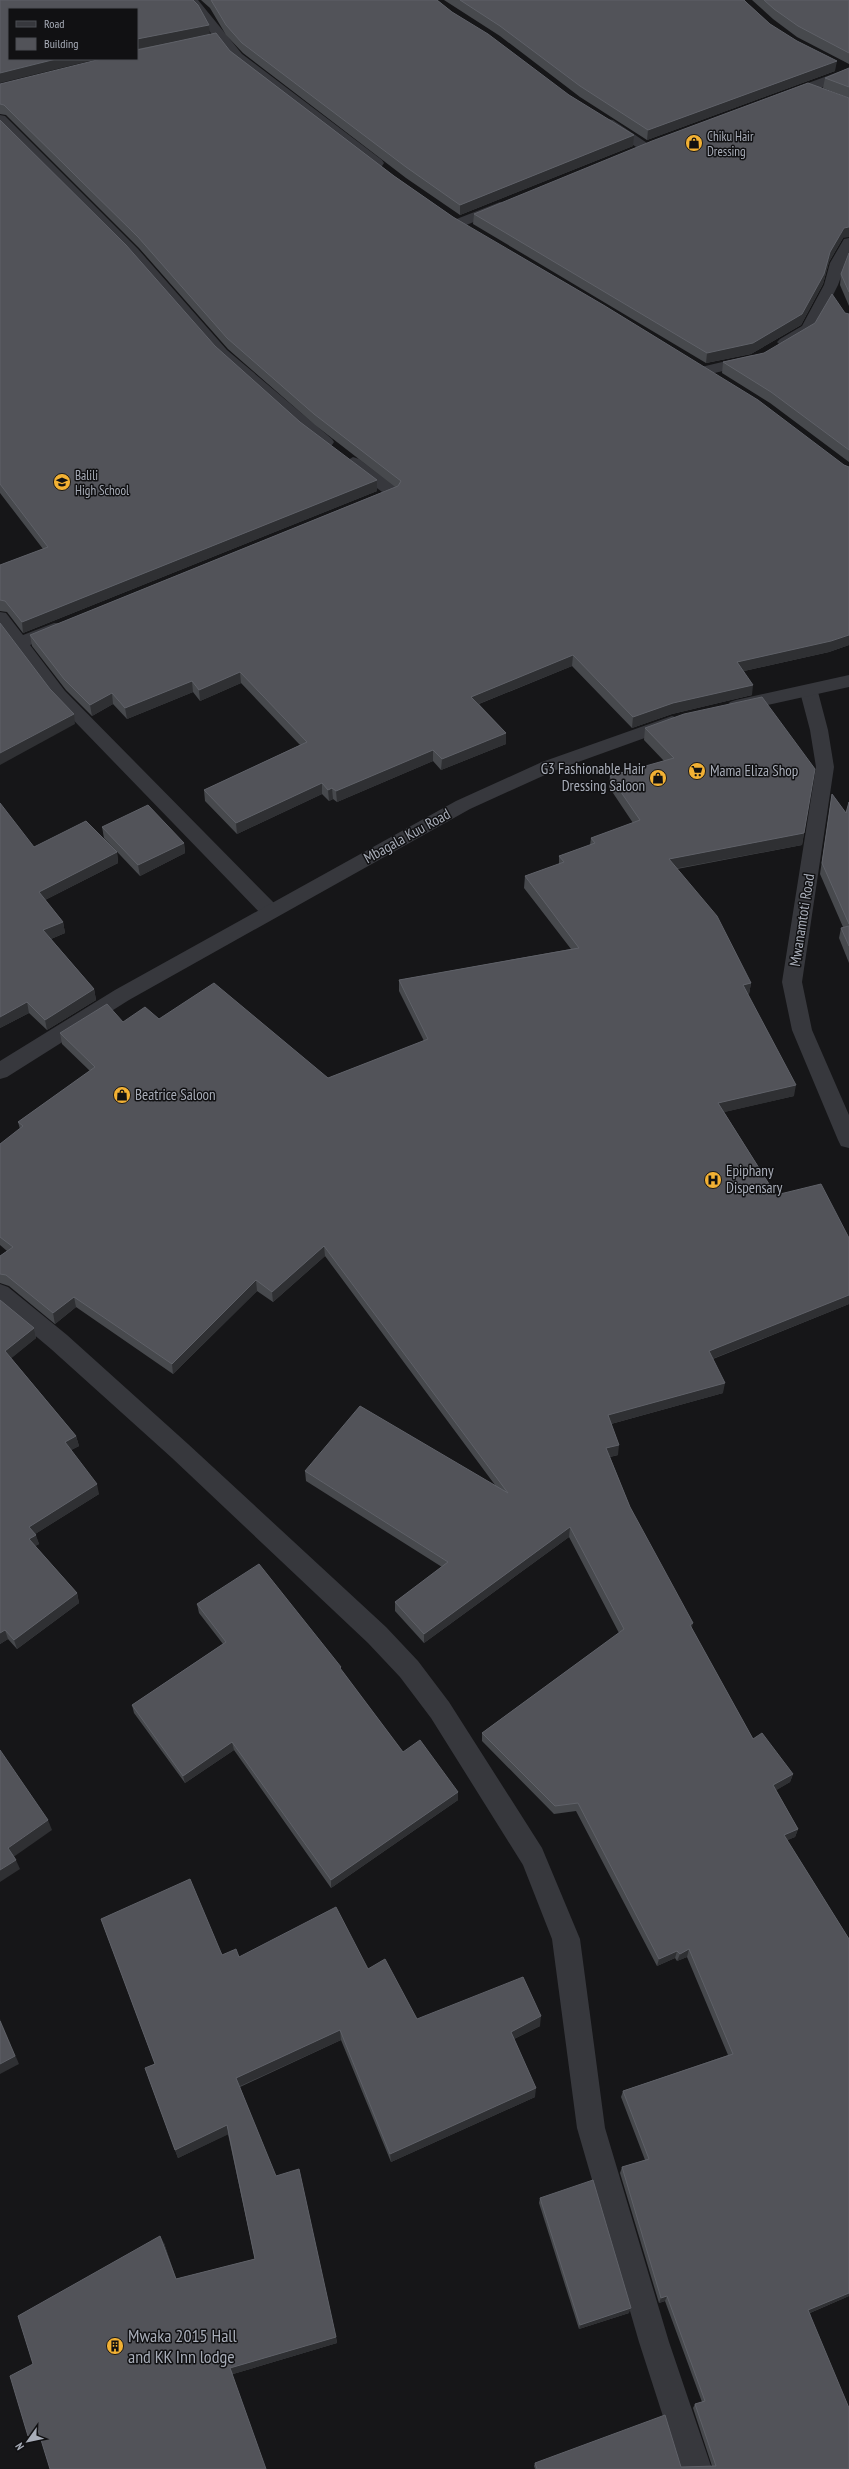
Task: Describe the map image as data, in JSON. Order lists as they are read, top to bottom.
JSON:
{
  "streets": {
    "street": ["Mbagala Kuu Road", "Mwanamtoti Road"]
  },
  "places": {
    "shop": ["Chiku Hair Dressing", "G3 Fashionable Hair Dressing Saloon", "Beatrice Saloon"],
    "school or university": ["Balili High School"],
    "supermarket": ["Mama Eliza Shop"],
    "hospital": ["Epiphany Dispensary"],
    "building": ["Mwaka 2015 Hall and KK Inn lodge"]
  },
  "legend": ["Road", "Building"],
  "north": "bottom left"
}
